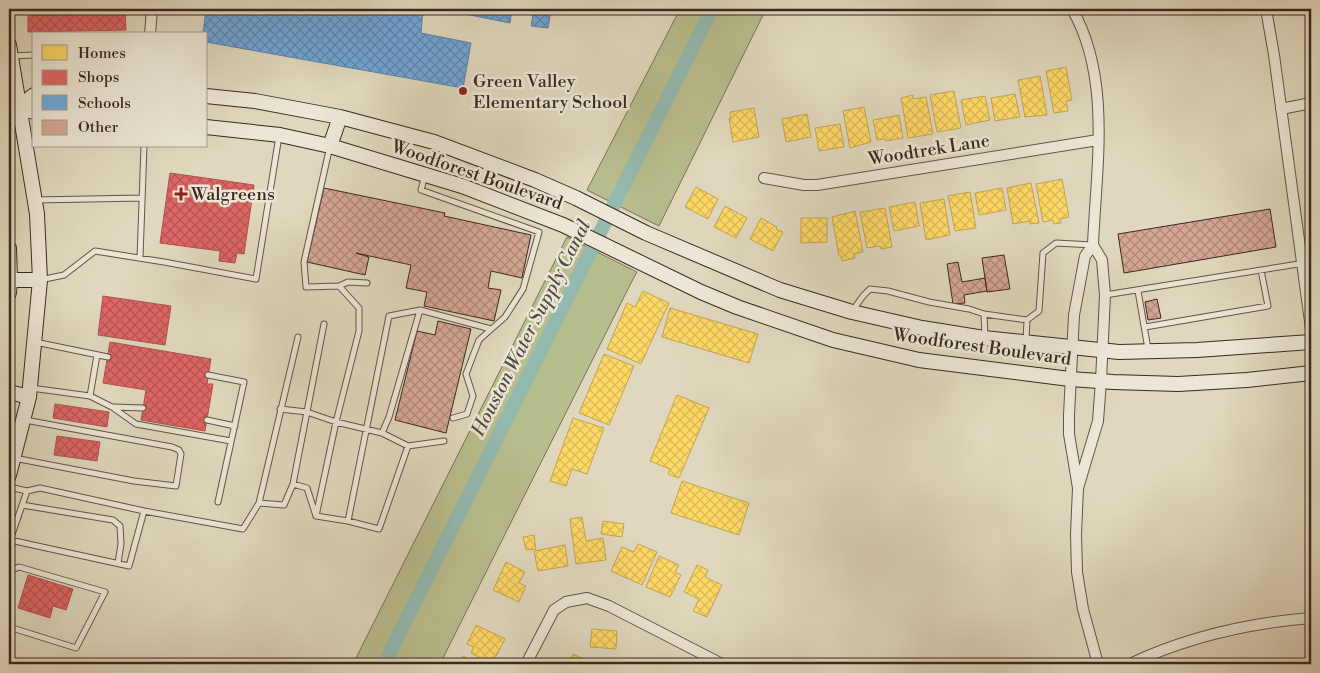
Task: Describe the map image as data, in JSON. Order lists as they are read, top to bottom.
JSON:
{
  "streets": {
    "main road": ["Woodforest Boulevard"],
    "street": ["Woodtrek Lane"]
  },
  "water": ["Houston Water Supply Canal"],
  "places": {
    "other": ["Green Valley Elementary School"],
    "health": ["Walgreens"]
  },
  "legend": [
    "Homes",
    "Shops",
    "Schools",
    "Other"
  ]
}
